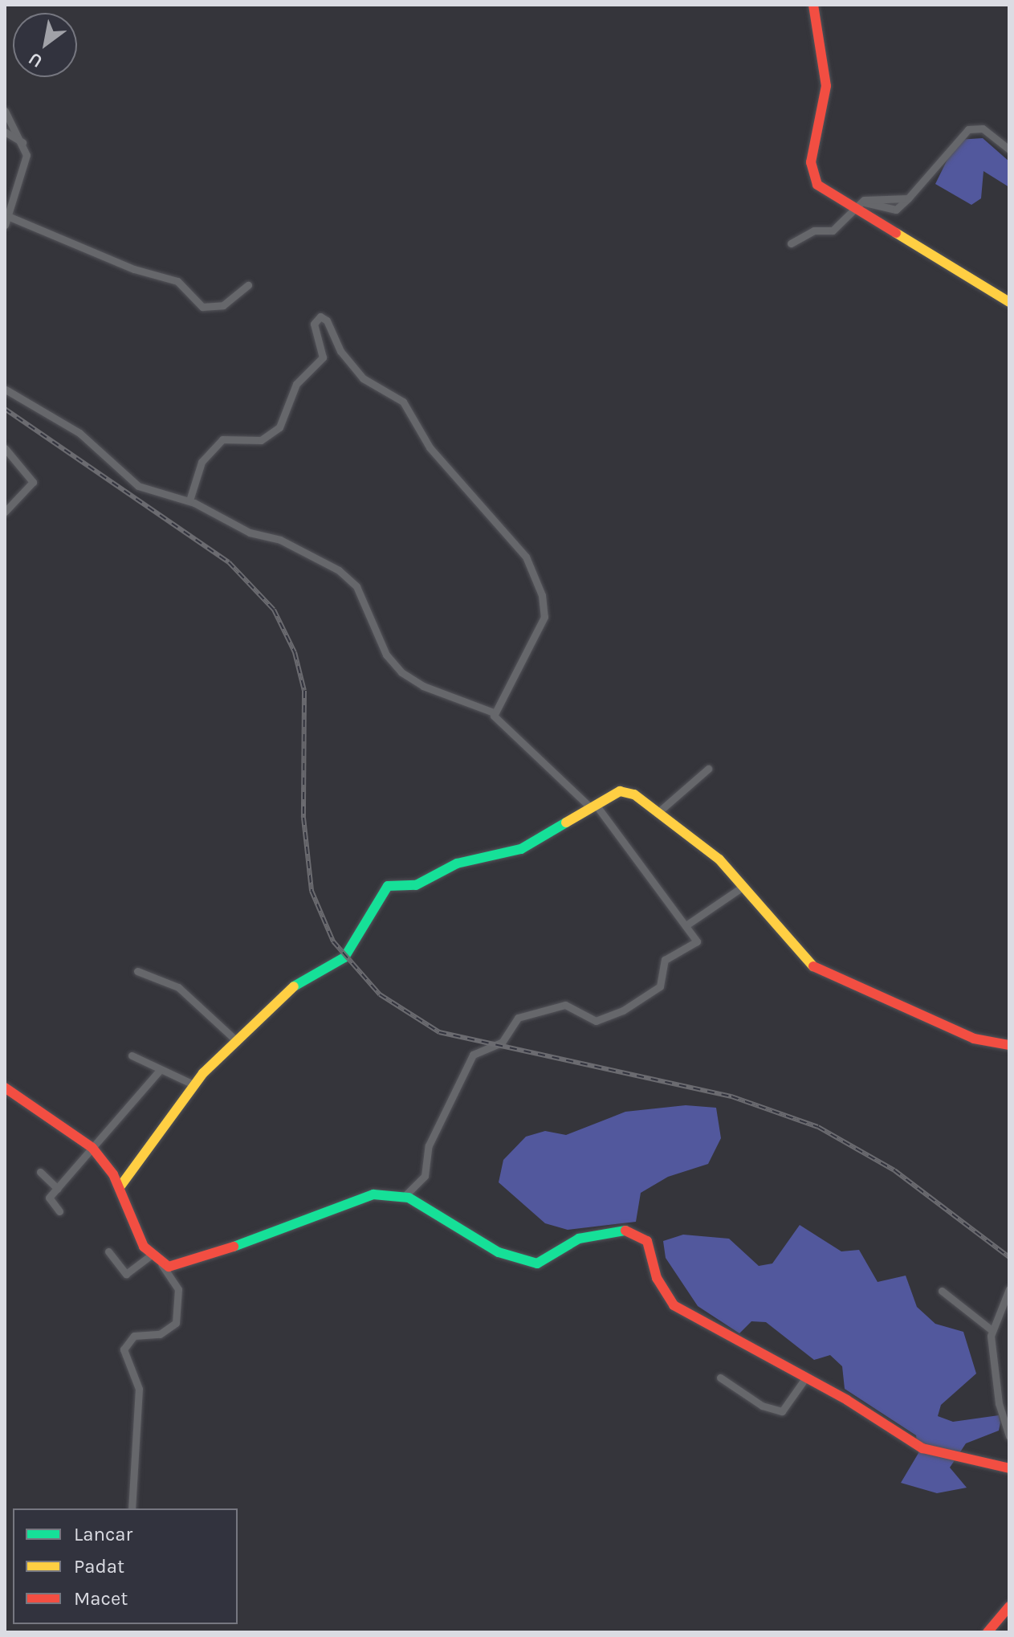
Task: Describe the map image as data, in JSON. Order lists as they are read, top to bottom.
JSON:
{
  "legend": ["Lancar", "Padat", "Macet"],
  "north": "bottom left"
}
